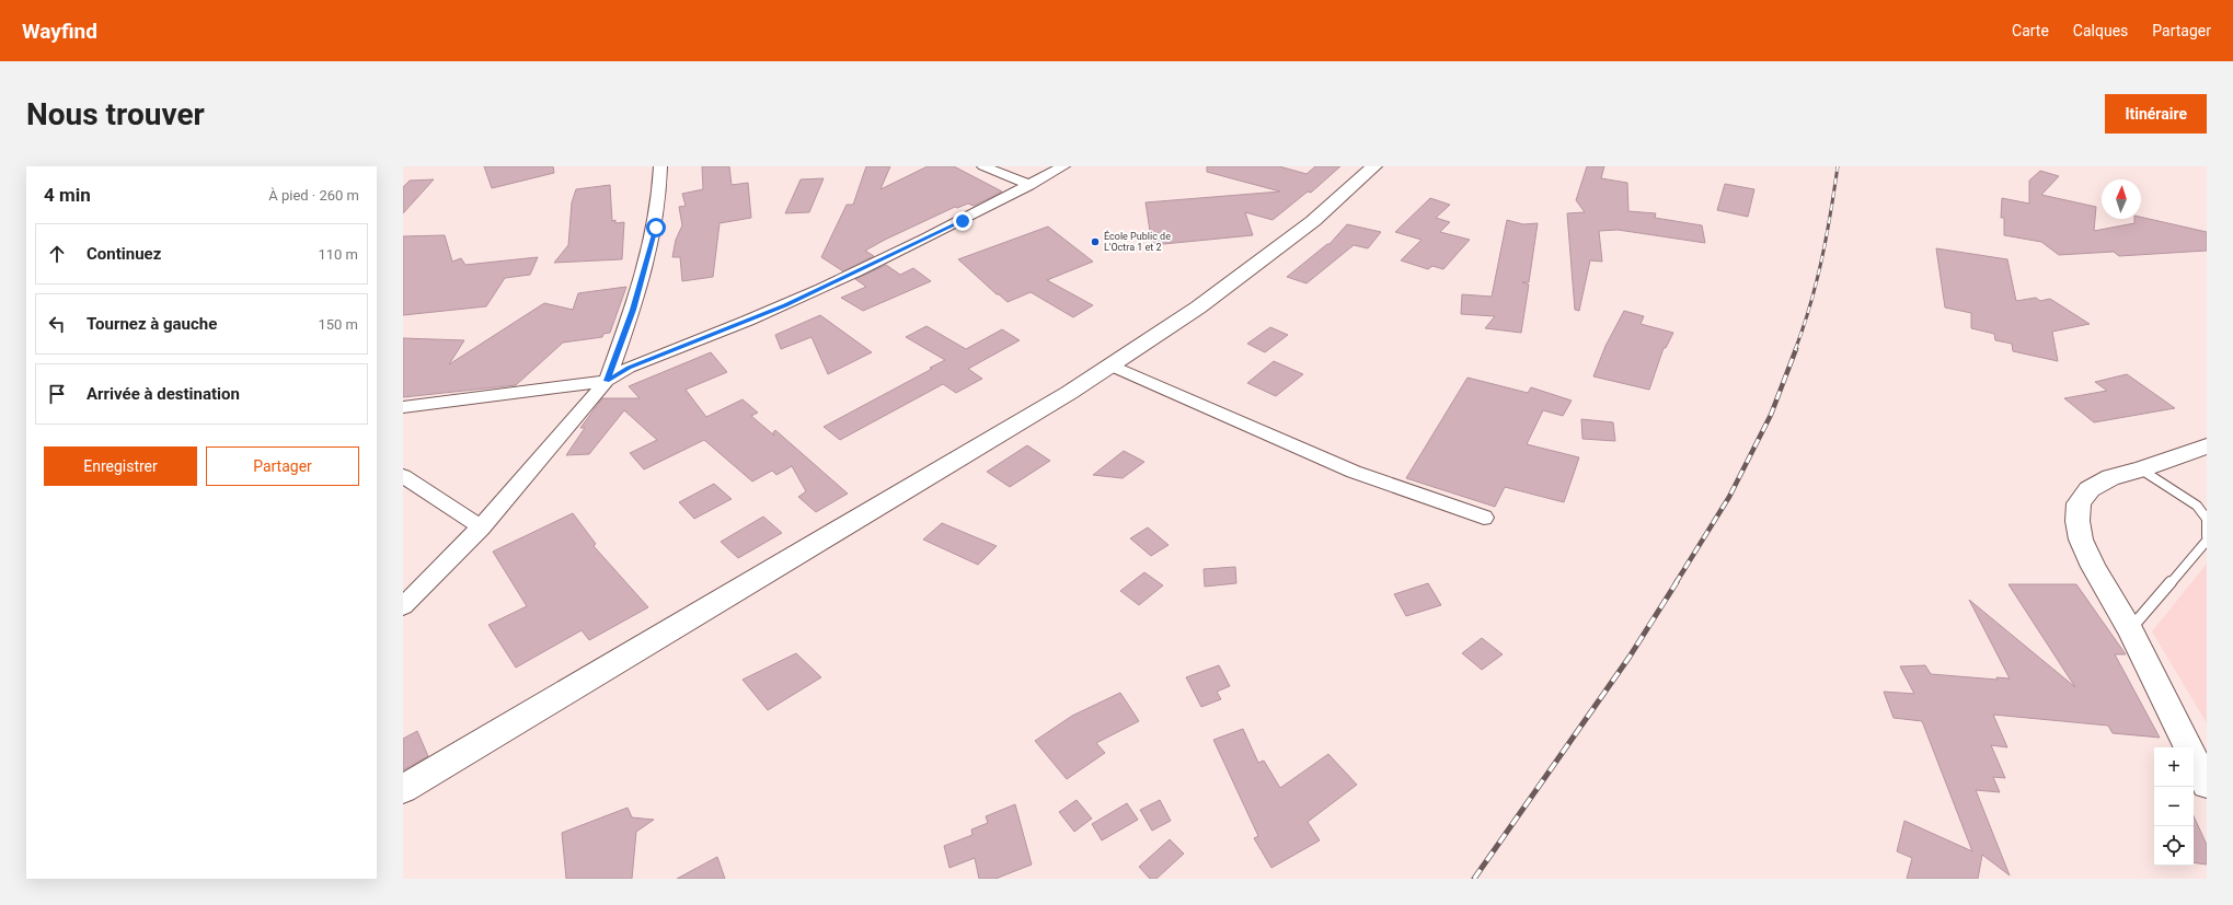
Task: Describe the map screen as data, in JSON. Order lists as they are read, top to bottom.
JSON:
{
  "places": ["École Public de L'Octra 1 et 2"],
  "north": "top",
  "page": {
    "header": "Wayfind",
    "nav": ["Carte", "Calques", "Partager"],
    "buttons": [
      "Itinéraire",
      ["Enregistrer", "Partager"]
    ],
    "title": "Nous trouver",
    "heading": ["4 min", "À pied · 260 m"],
    "list": [
      ["Continuez", "110 m"],
      ["Tournez à gauche", "150 m"],
      "Arrivée à destination"
    ],
    "map_buttons": ["+", "−"]
  }
}
